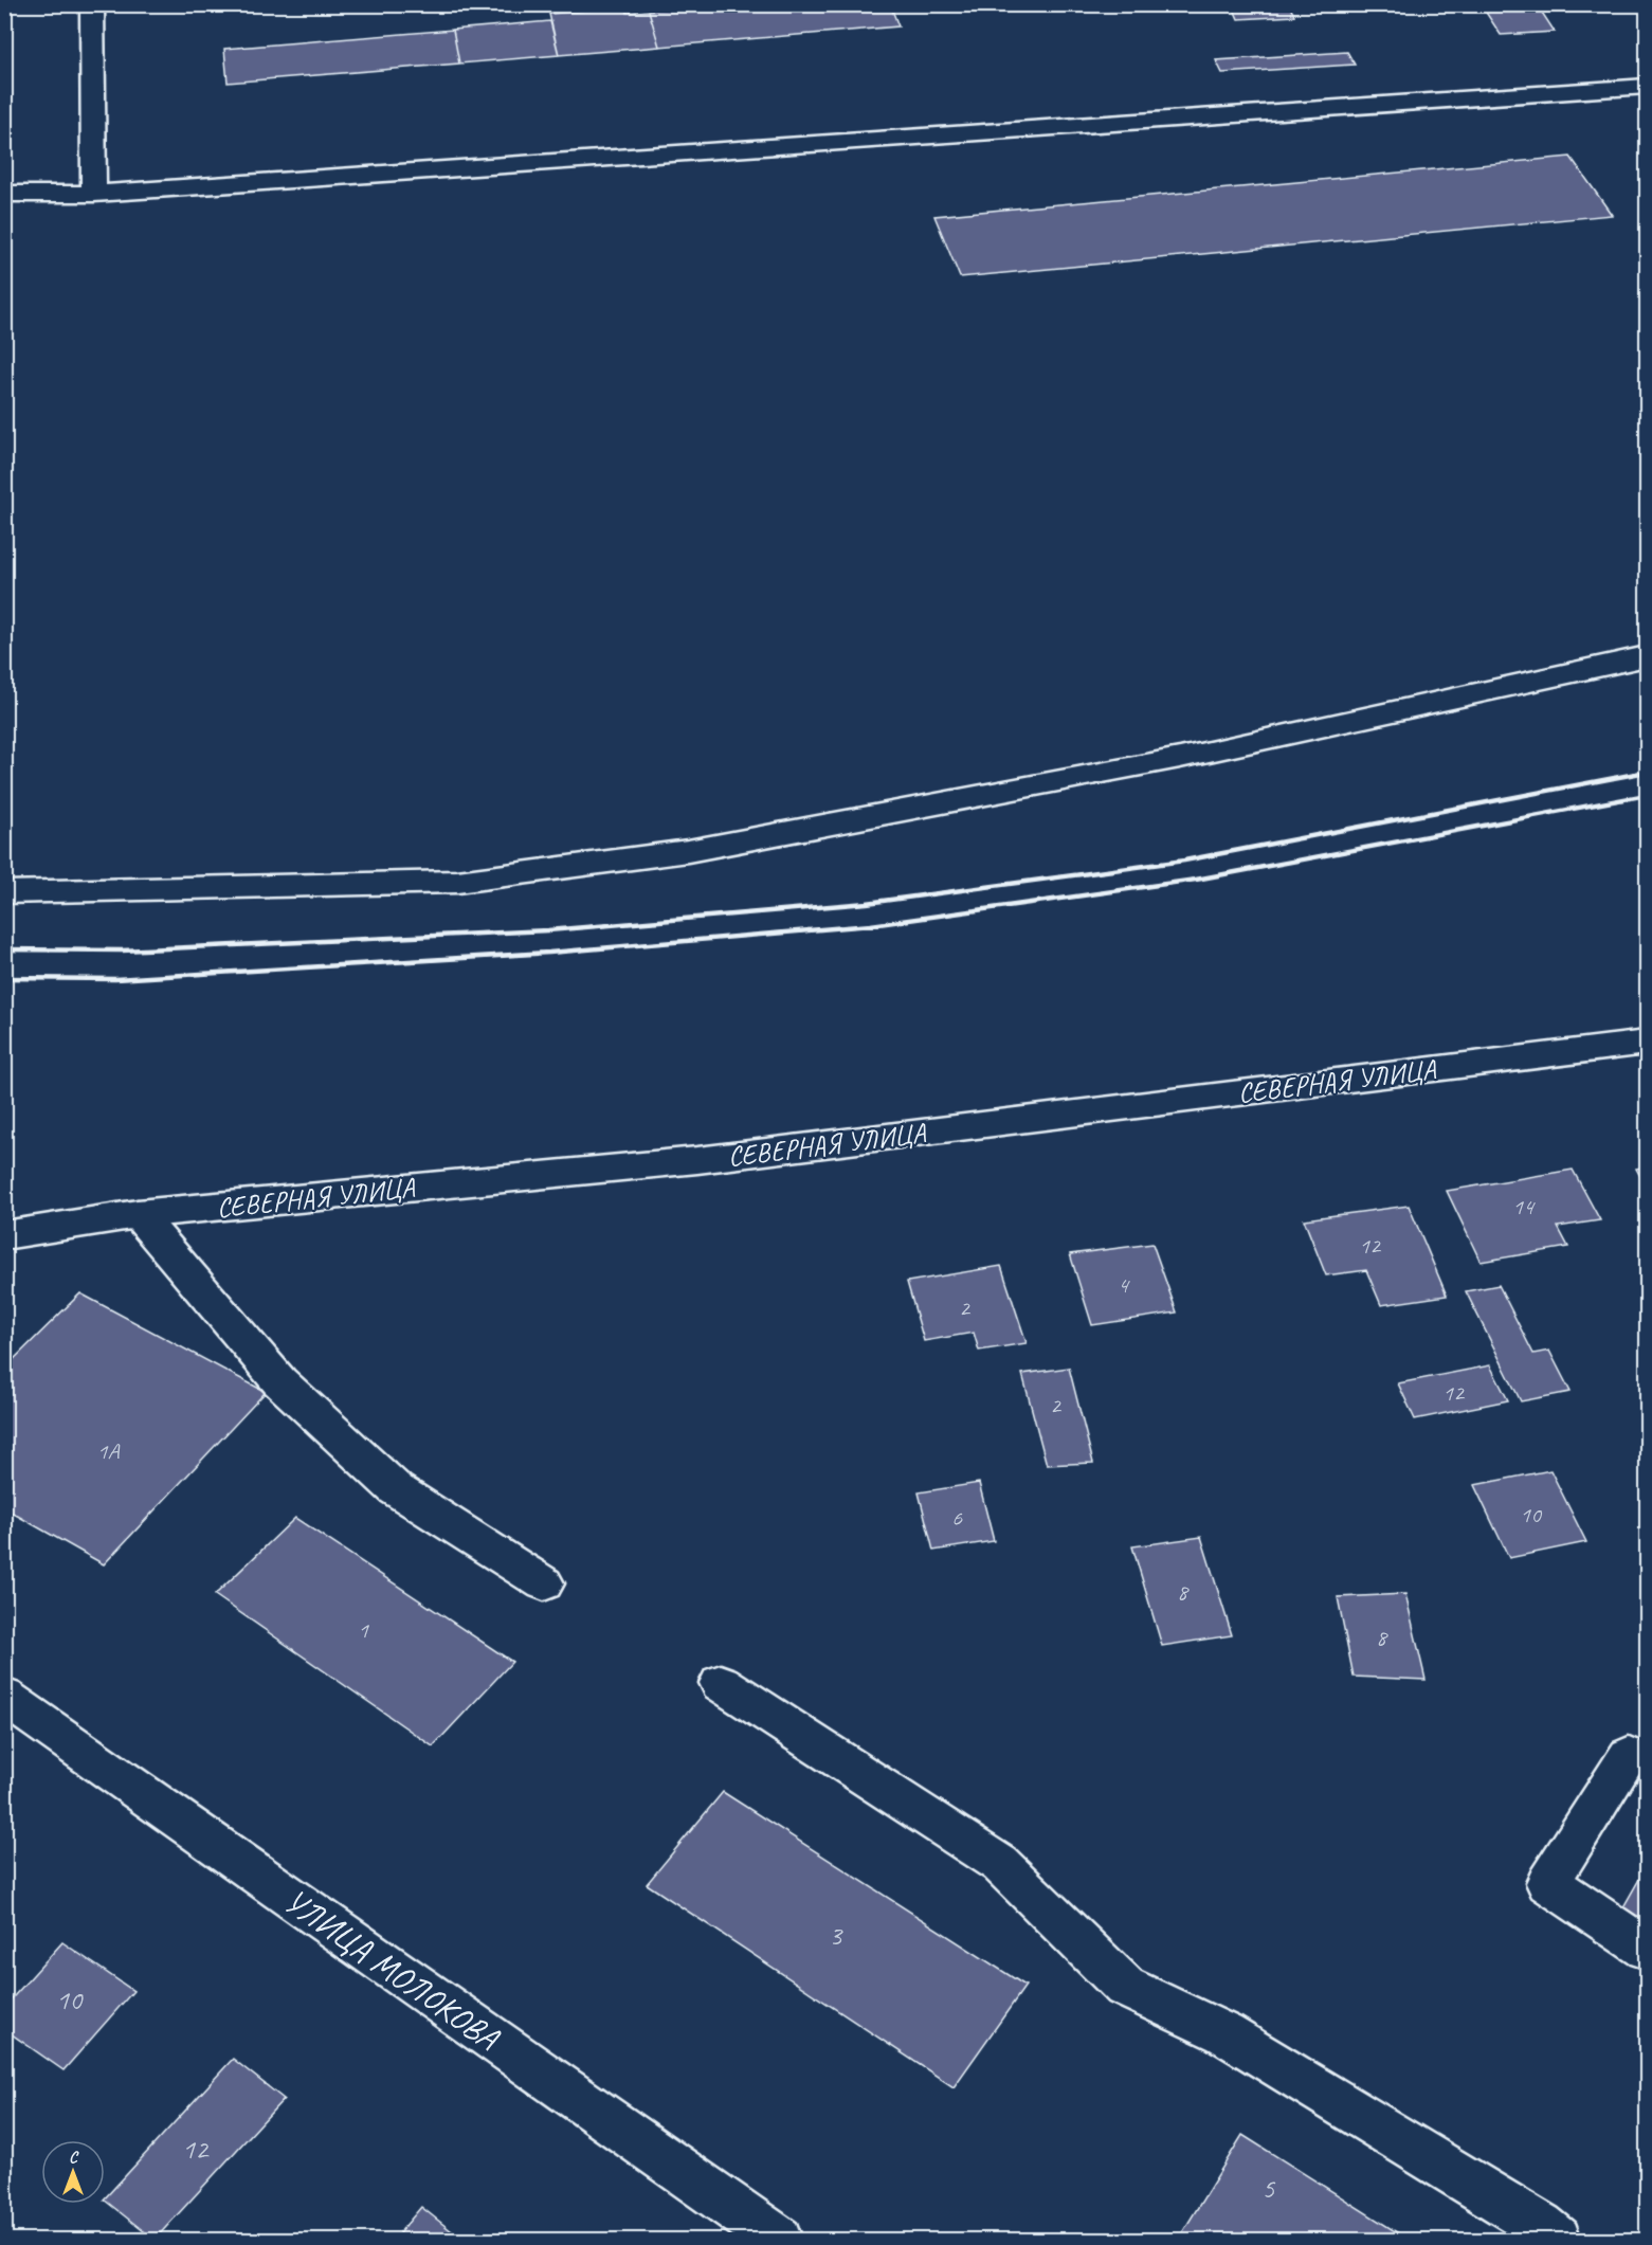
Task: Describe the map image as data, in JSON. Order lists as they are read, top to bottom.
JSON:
{
  "streets": {
    "main road": ["СЕВЕРНАЯ УЛИЦА", "УЛИЦА МОЛОКОВА"]
  },
  "house_numbers": [
    "14",
    "12",
    "4",
    "2",
    "12",
    "2",
    "1А",
    "10",
    "6",
    "8",
    "1",
    "8",
    "3",
    "10",
    "12",
    "5"
  ],
  "north": "top"
}
